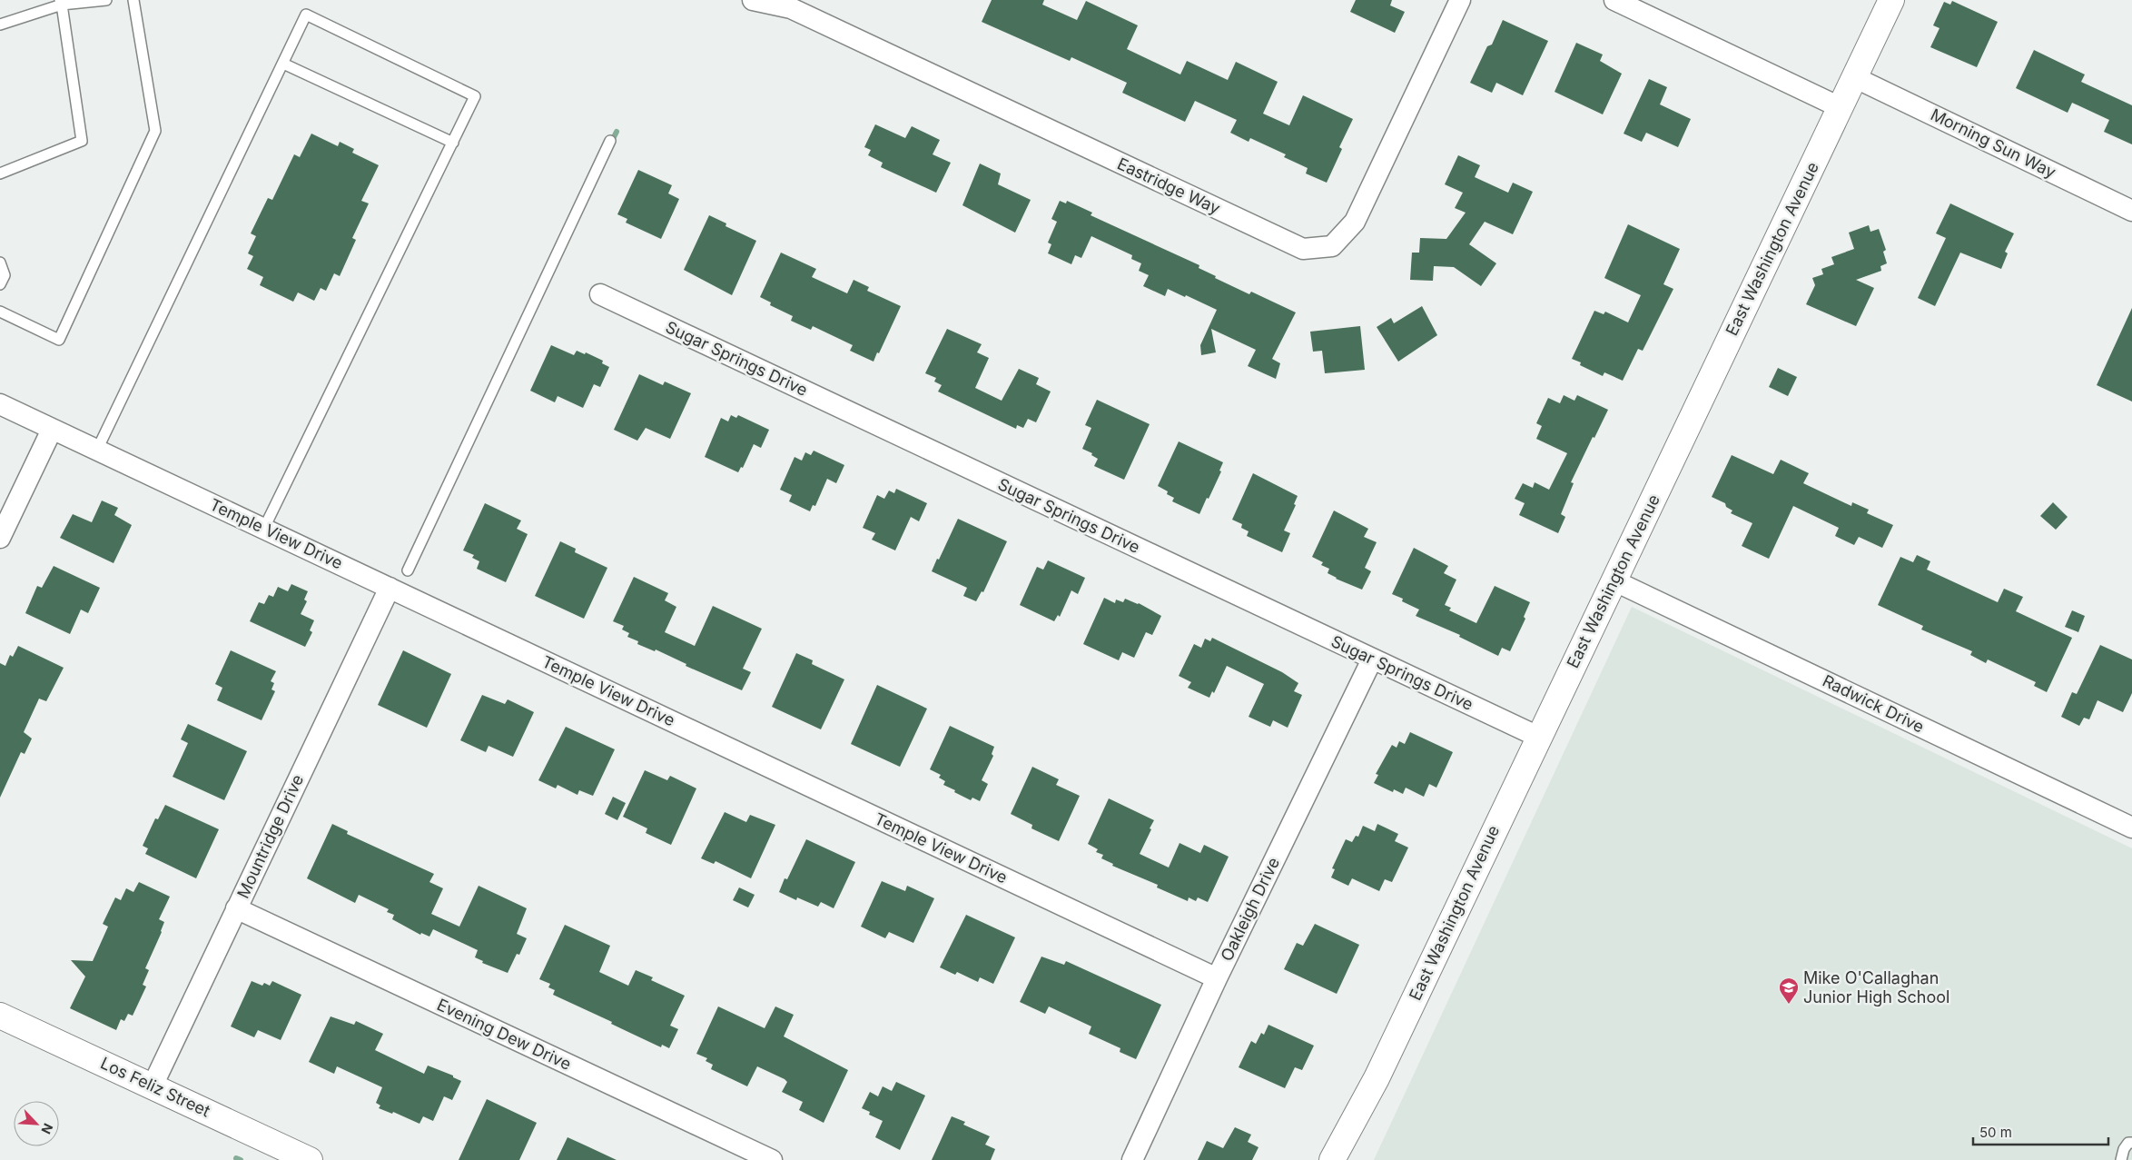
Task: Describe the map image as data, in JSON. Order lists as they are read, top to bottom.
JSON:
{
  "streets": {
    "street": [
      "Morning Sun Way",
      "Eastridge Way",
      "East Washington Avenue",
      "Sugar Springs Drive",
      "Temple View Drive",
      "Radwick Drive",
      "Mountridge Drive",
      "Oakleigh Drive",
      "Evening Dew Drive",
      "Los Feliz Street"
    ]
  },
  "crossings": [
    ["Morning Sun Way", "East Washington Avenue"],
    ["East Washington Avenue", "Sugar Springs Drive"],
    ["East Washington Avenue", "Radwick Drive"],
    ["Sugar Springs Drive", "Oakleigh Drive"],
    ["Temple View Drive", "Mountridge Drive"],
    ["Temple View Drive", "Oakleigh Drive"],
    ["Mountridge Drive", "Evening Dew Drive"],
    ["Mountridge Drive", "Los Feliz Street"]
  ],
  "places": {
    "school or university": ["Mike O'Callaghan Junior High School"]
  },
  "scale_bar": "50 m",
  "north": "bottom right"
}
